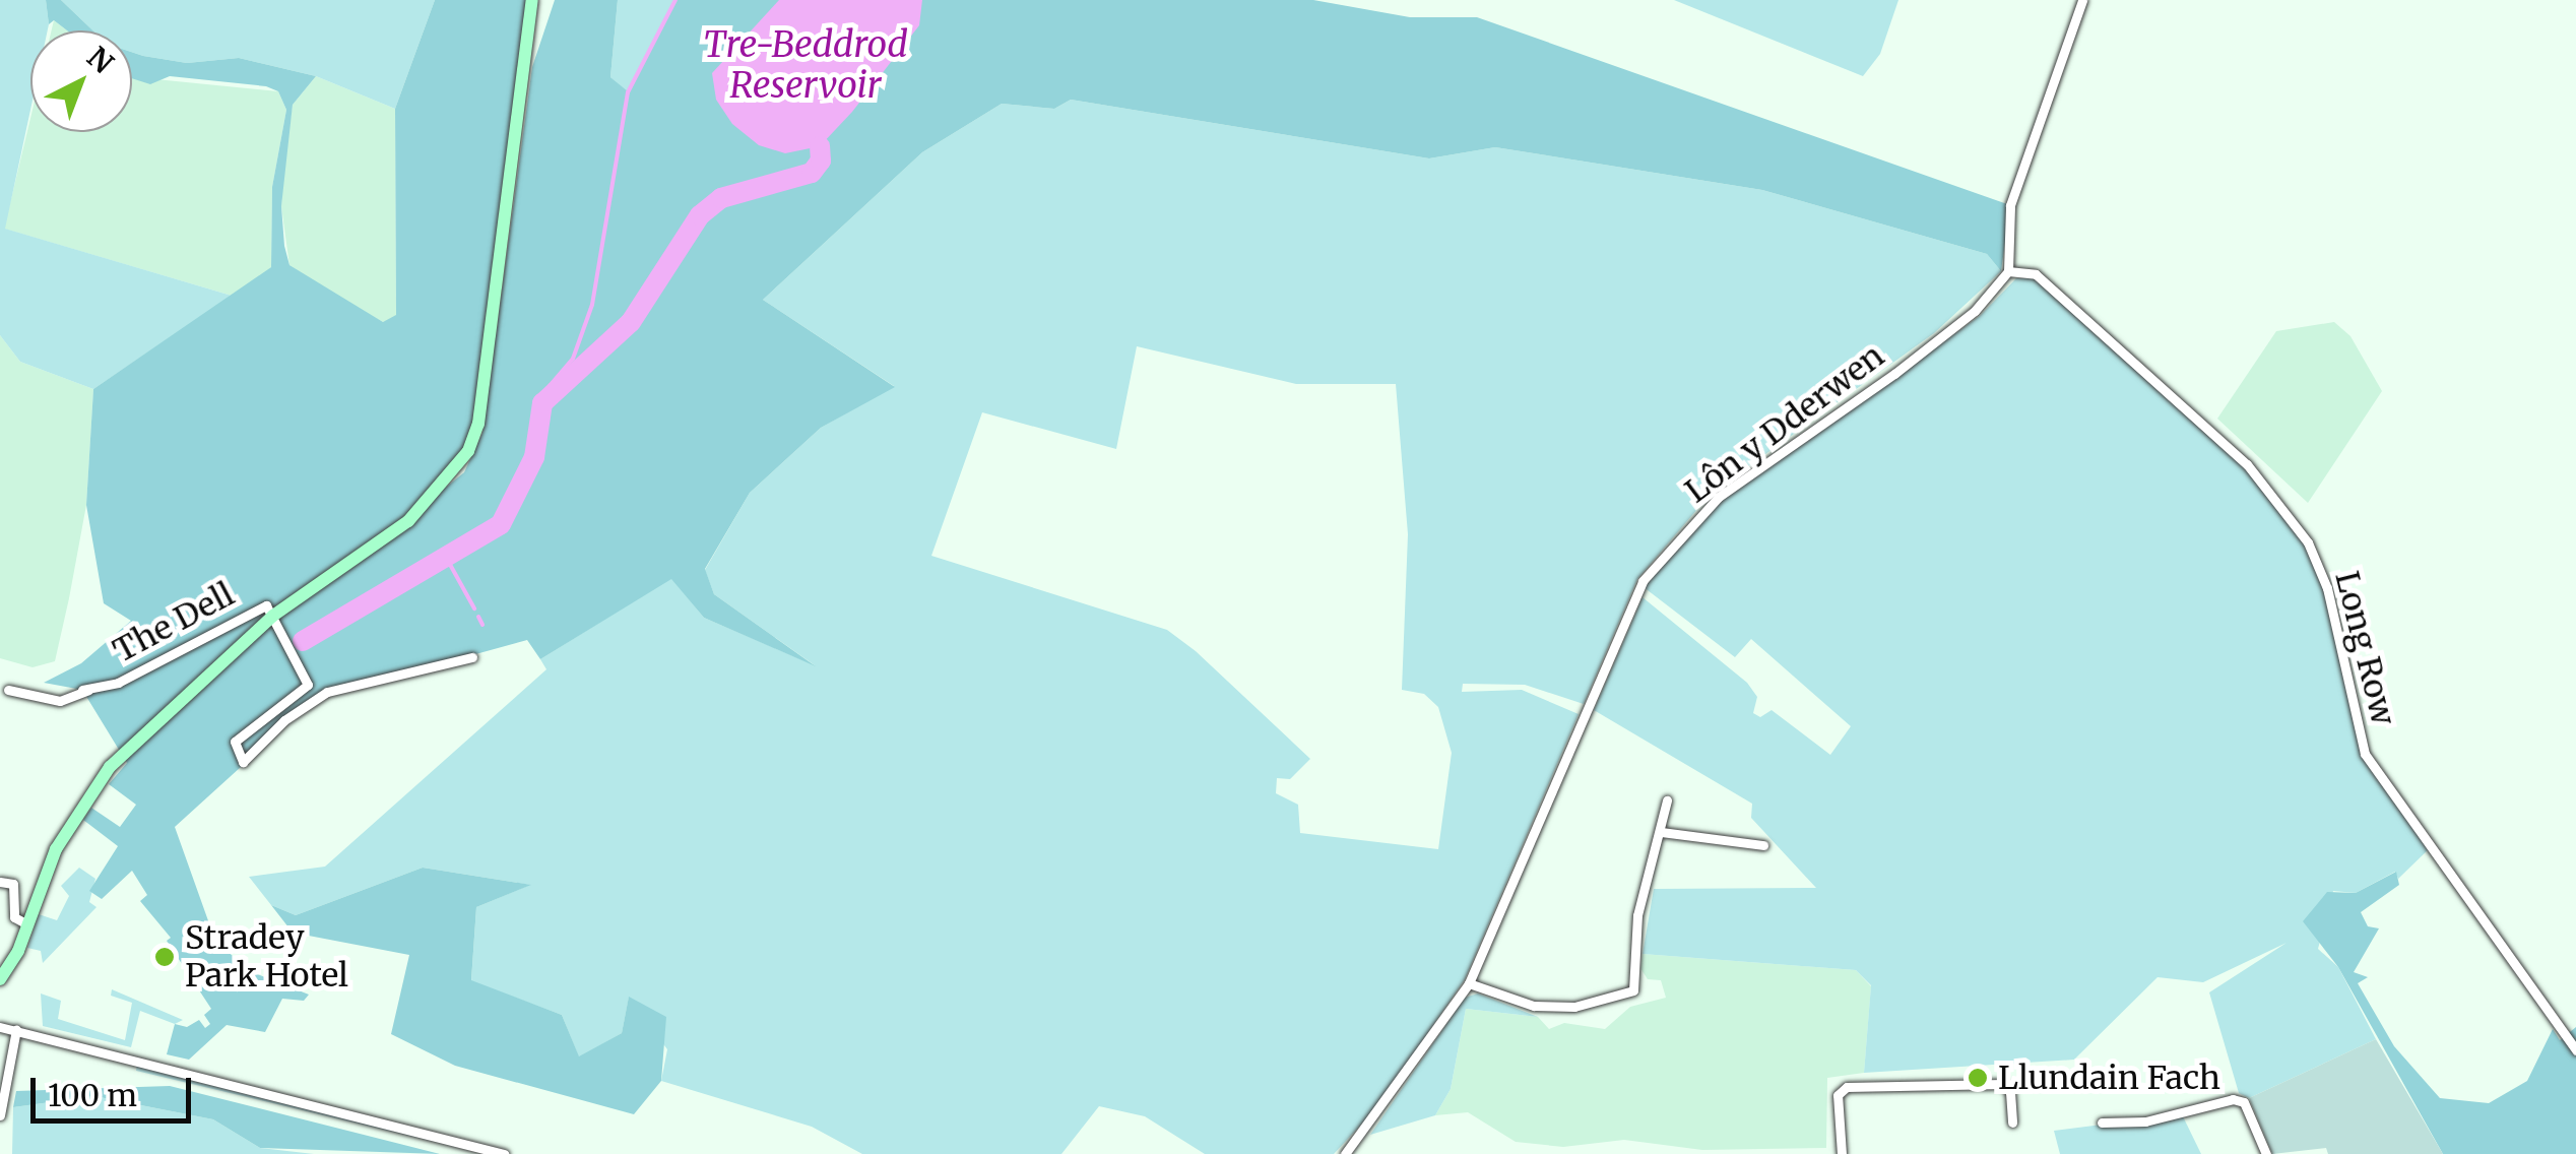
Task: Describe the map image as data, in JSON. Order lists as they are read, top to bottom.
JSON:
{
  "streets": {
    "street": ["Lôn y Dderwen", "The Dell", "Long Row"]
  },
  "crossings": [
    ["Lôn y Dderwen", "Long Row"]
  ],
  "water": ["Tre-Beddrod Reservoir"],
  "places": ["Stradey Park Hotel", "Llundain Fach"],
  "scale_bar": "100 m",
  "north": "top right"
}
